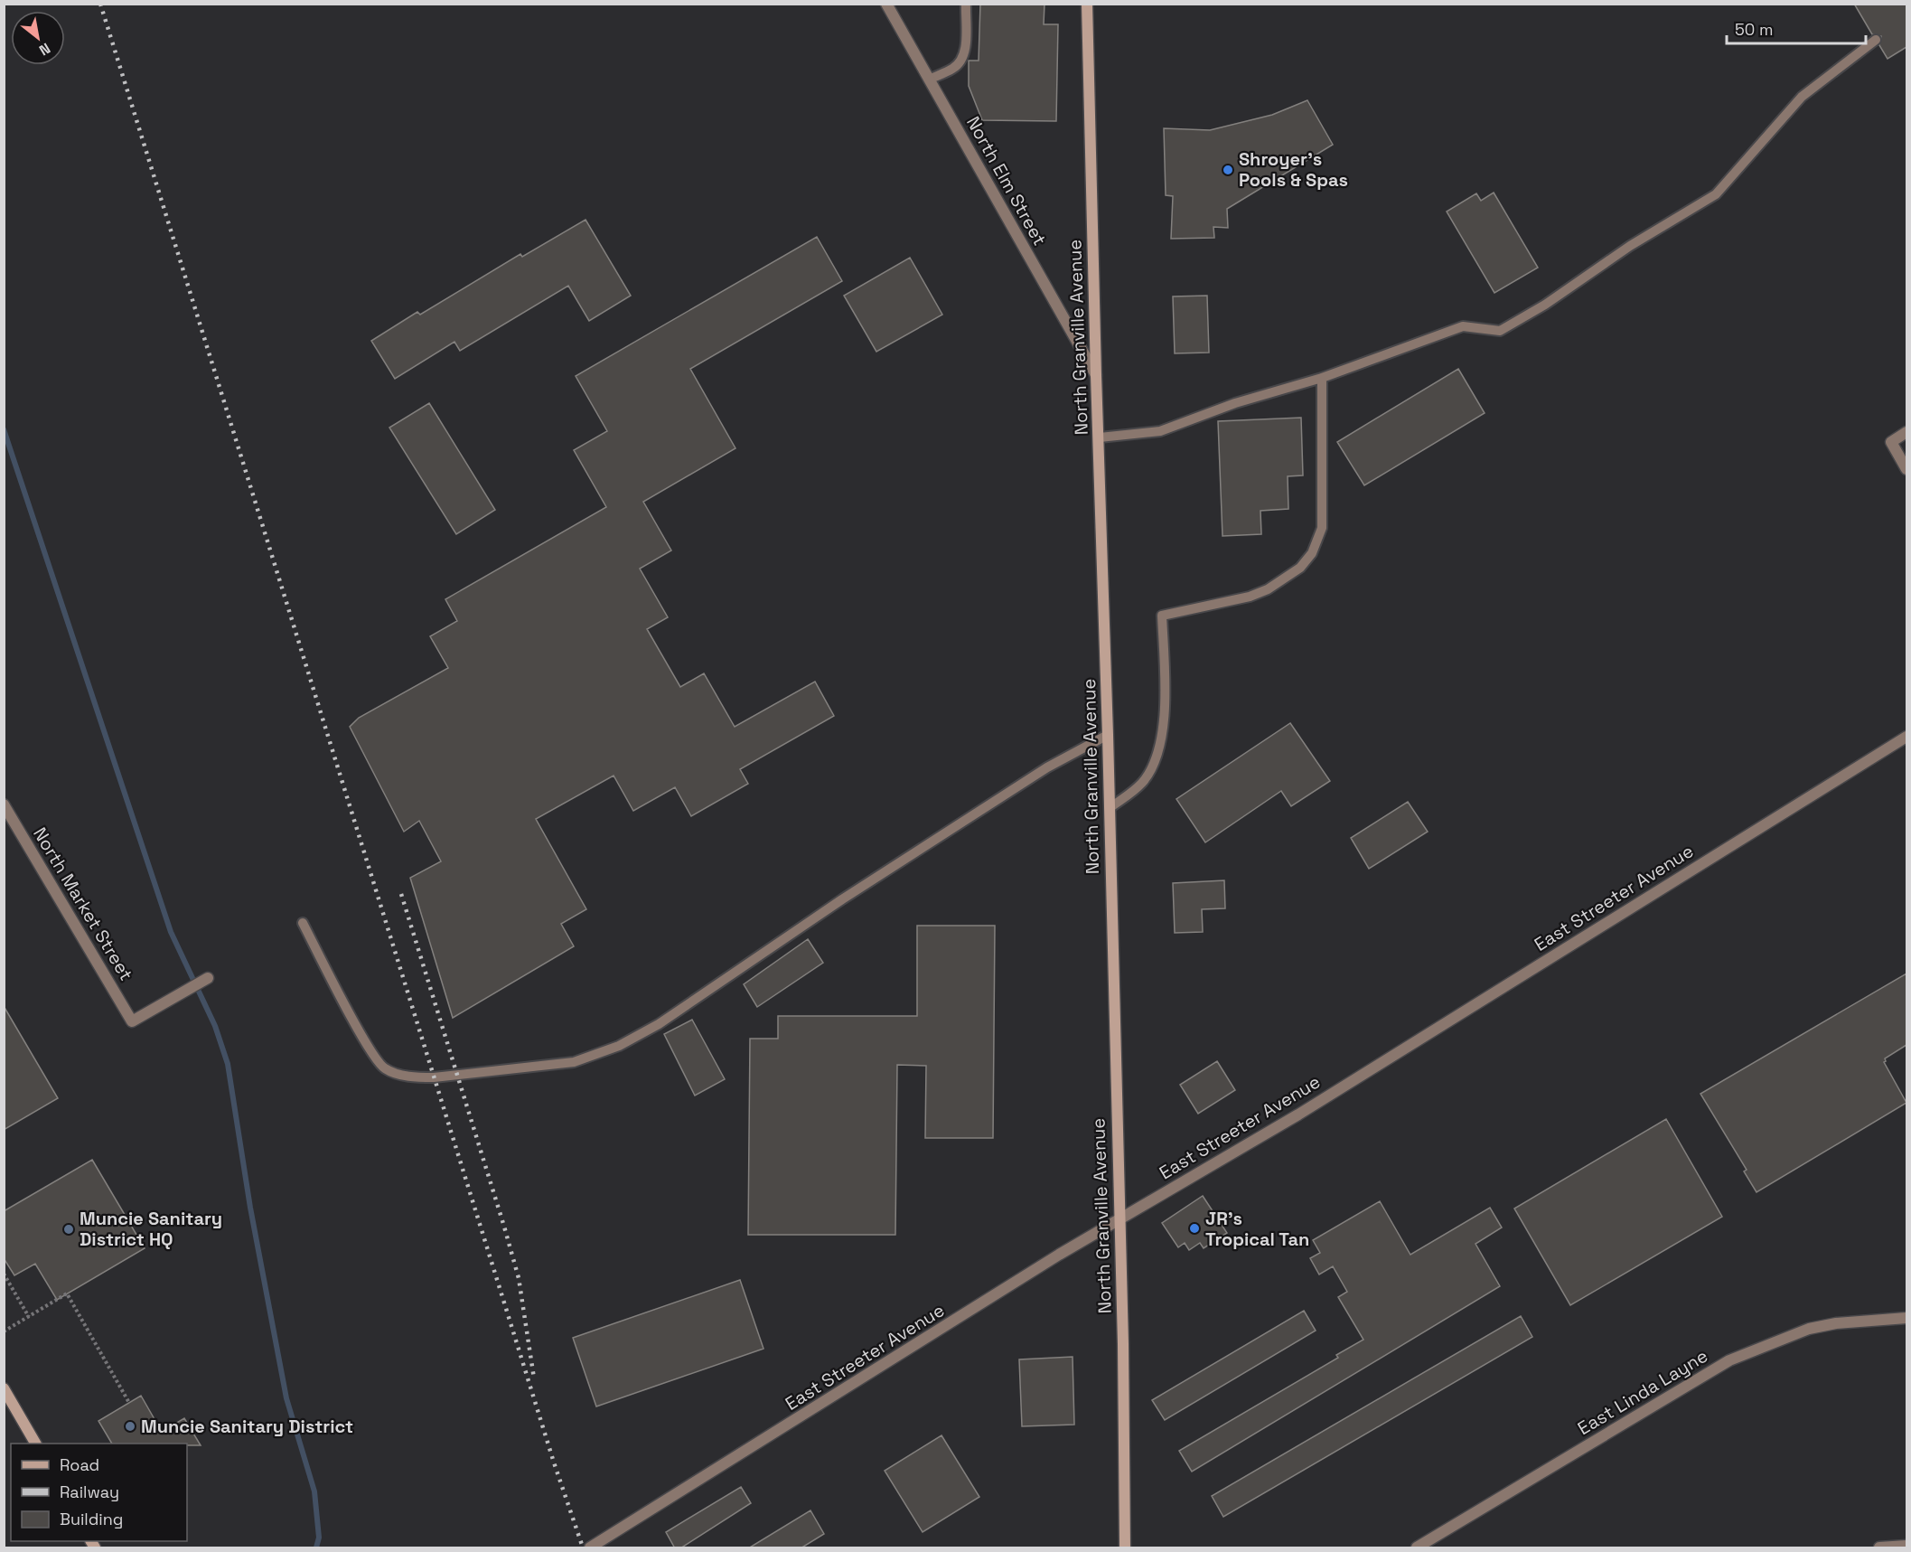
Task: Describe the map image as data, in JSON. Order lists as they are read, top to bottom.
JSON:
{
  "streets": {
    "main road": ["North Granville Avenue"],
    "street": [
      "North Elm Street",
      "East Streeter Avenue",
      "North Market Street",
      "East Linda Layne"
    ]
  },
  "crossings": [
    ["North Elm Street", "North Granville Avenue"],
    ["North Granville Avenue", "East Streeter Avenue"]
  ],
  "places": [
    "Shroyer's Pools & Spas",
    "JR's Tropical Tan",
    "Muncie Sanitary District HQ",
    "Muncie Sanitary District"
  ],
  "legend": ["Road", "Railway", "Building"],
  "scale_bar": "50 m",
  "north": "bottom right"
}
